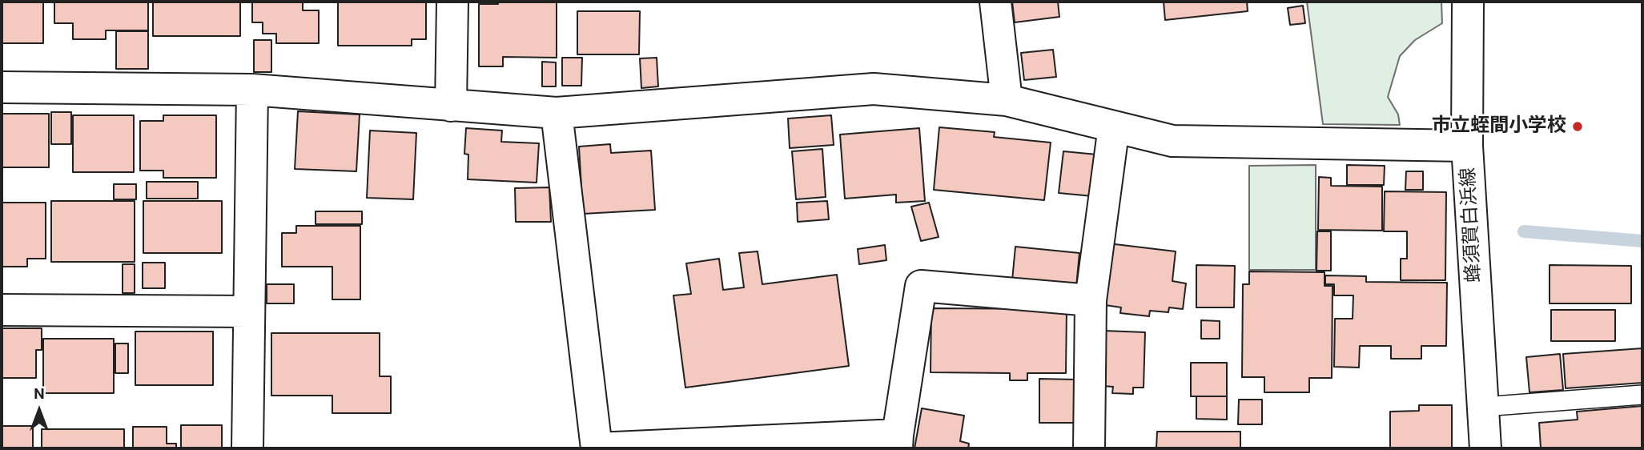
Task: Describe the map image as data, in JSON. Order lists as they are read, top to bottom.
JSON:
{
  "streets": {
    "street": ["蜂須賀白浜線"]
  },
  "places": ["市立蛭間小学校"],
  "north": "top"
}
